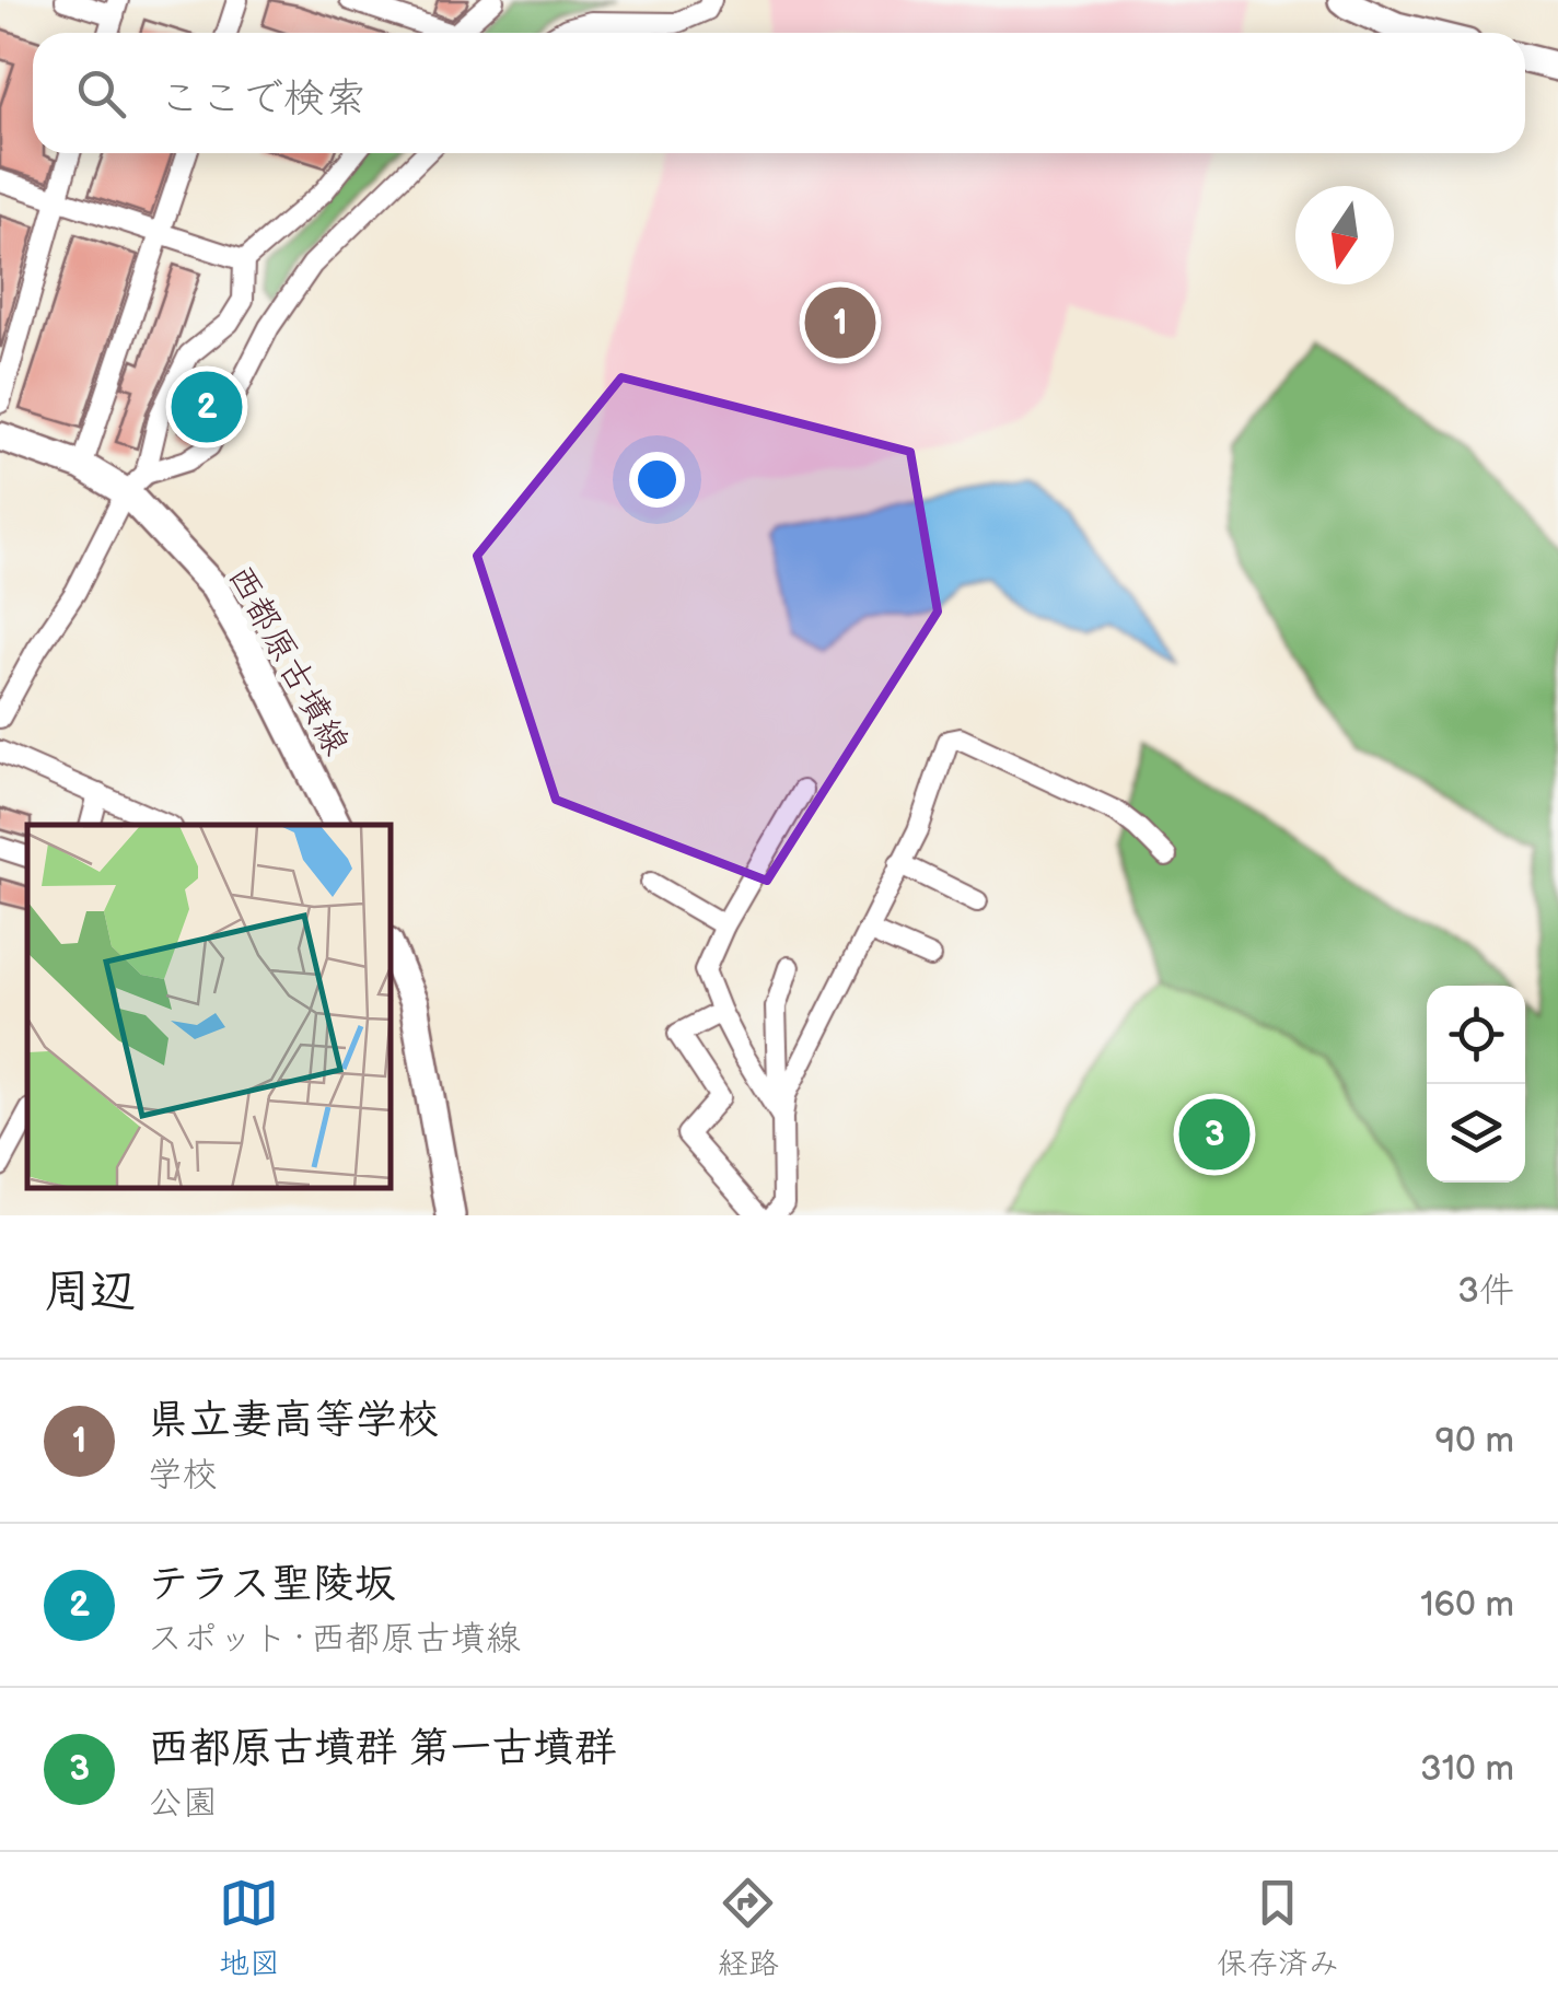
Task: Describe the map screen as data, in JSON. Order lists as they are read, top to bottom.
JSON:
{
  "streets": {
    "main road": ["西都原古墳線"]
  },
  "north": "bottom",
  "page": {
    "search": "ここで検索",
    "pins": ["1", "2", "3"],
    "heading": ["周辺", "3件"],
    "list": [
      {
        "mark": "1",
        "name": "県立妻高等学校",
        "note": "学校",
        "value": "90 m"
      },
      {
        "mark": "2",
        "name": "テラス聖陵坂",
        "note": "スポット · 西都原古墳線",
        "value": "160 m"
      },
      {
        "mark": "3",
        "name": "西都原古墳群 第一古墳群",
        "note": "公園",
        "value": "310 m"
      }
    ],
    "nav": ["地図", "経路", "保存済み"]
  }
}
